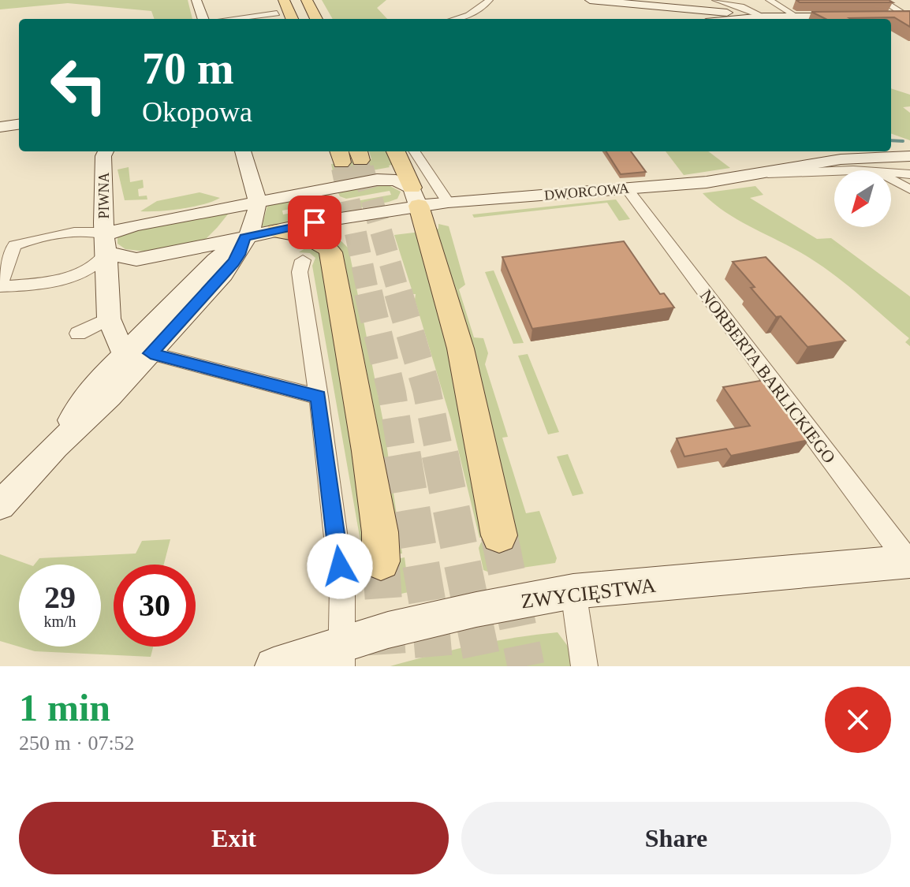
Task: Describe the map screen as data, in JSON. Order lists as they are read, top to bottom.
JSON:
{
  "streets": {
    "main road": ["DWORCOWA", "PIWNA", "ZWYCIĘSTWA"],
    "street": ["NORBERTA BARLICKIEGO"]
  },
  "crossings": [
    ["DWORCOWA", "PIWNA"],
    ["DWORCOWA", "NORBERTA BARLICKIEGO"],
    ["NORBERTA BARLICKIEGO", "ZWYCIĘSTWA"]
  ],
  "north": "bottom left",
  "page": {
    "turn": ["70 m", "Okopowa"],
    "speed": "29 km/h",
    "limit": "30",
    "heading": ["1 min", "250 m · 07:52"],
    "buttons": ["Exit", "Share"]
  }
}
